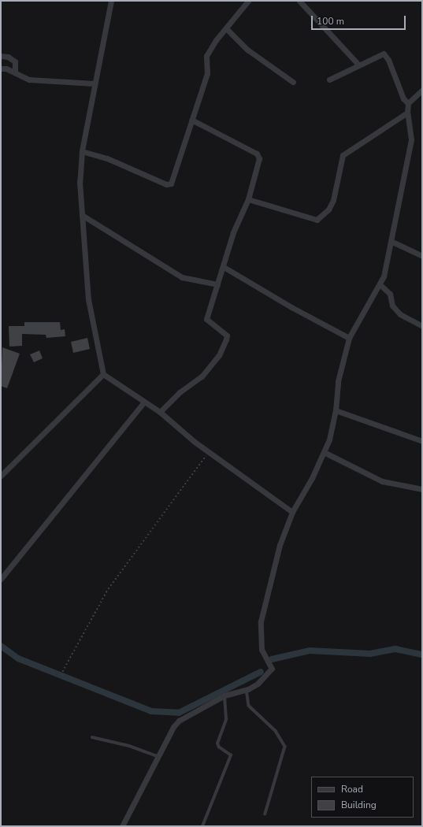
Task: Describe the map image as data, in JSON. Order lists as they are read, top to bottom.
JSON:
{
  "legend": ["Road", "Building"],
  "scale_bar": "100 m"
}
